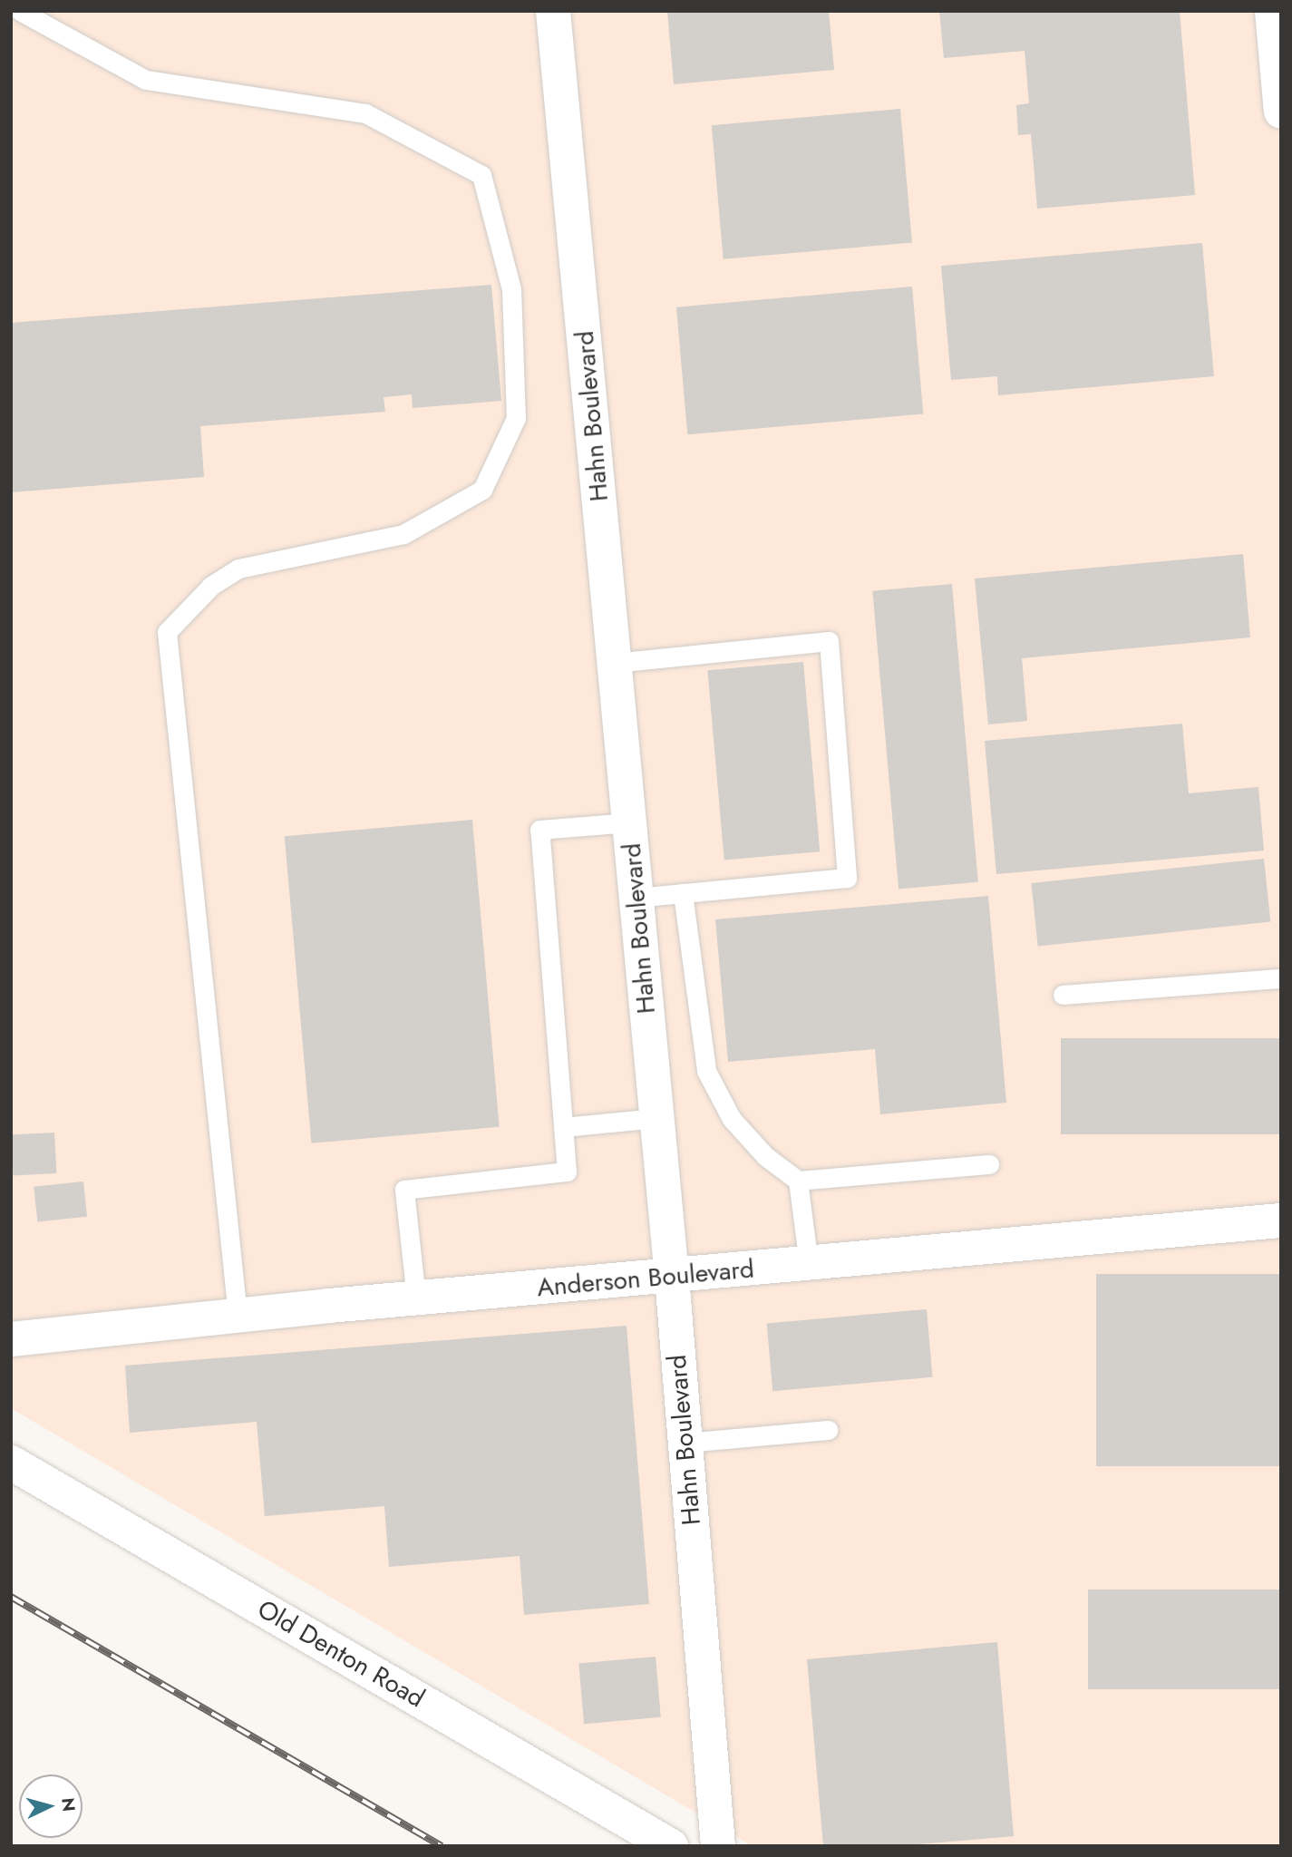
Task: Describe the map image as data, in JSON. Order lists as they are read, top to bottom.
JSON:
{
  "streets": {
    "street": ["Hahn Boulevard", "Anderson Boulevard", "Old Denton Road"]
  },
  "crossings": [
    ["Hahn Boulevard", "Anderson Boulevard"]
  ],
  "north": "right"
}
